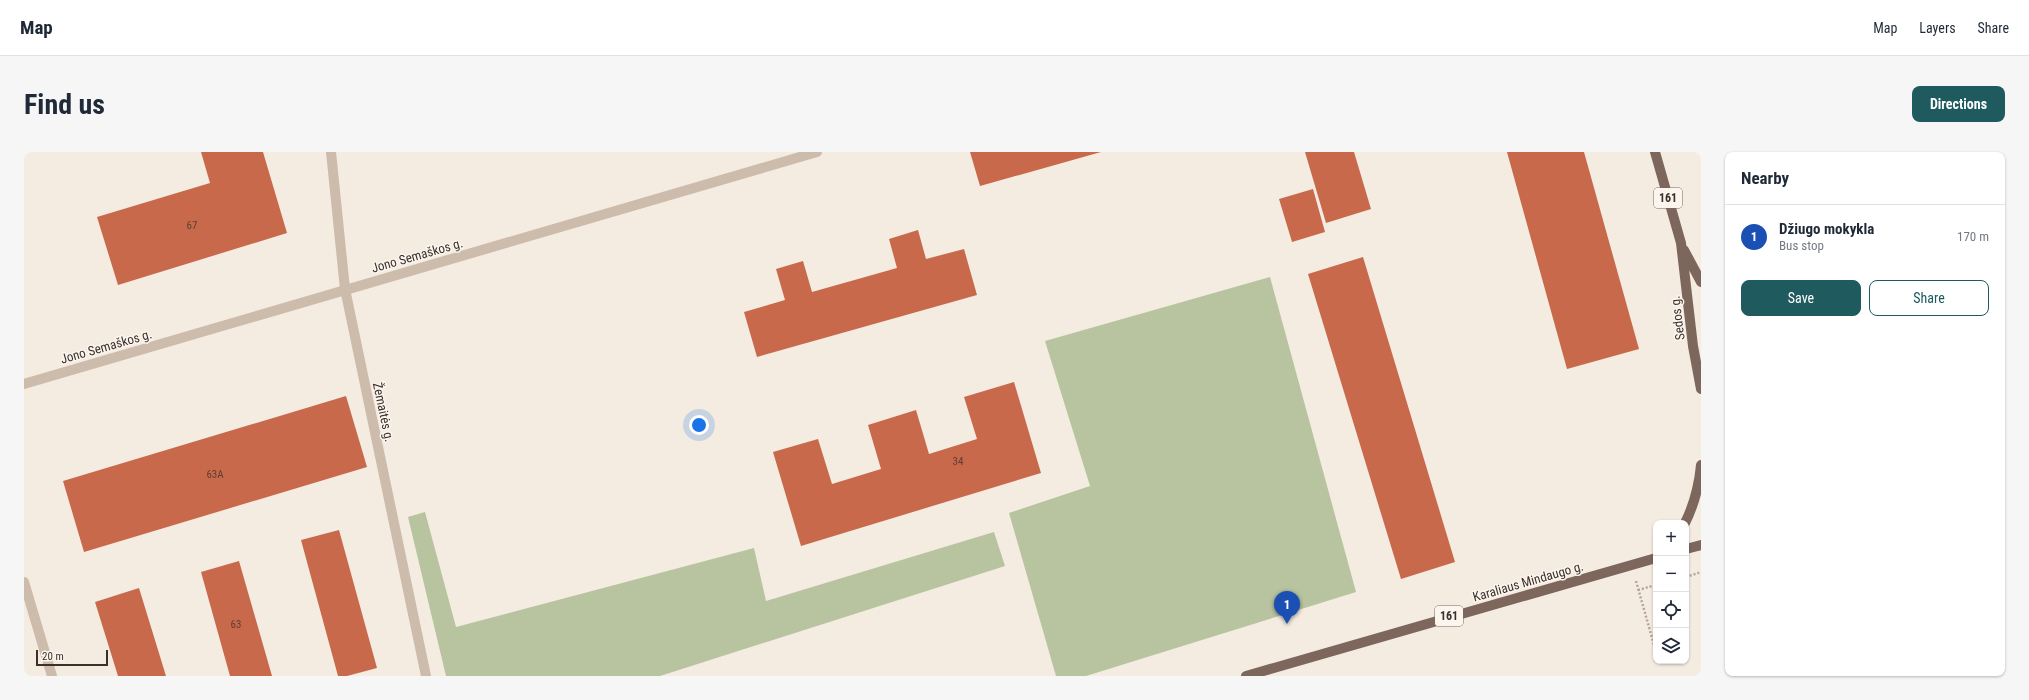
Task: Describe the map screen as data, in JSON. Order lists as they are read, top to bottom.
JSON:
{
  "streets": {
    "main road": ["161", "Sedos g.", "Karaliaus Mindaugo g."],
    "street": ["Jono Semaškos g.", "Žemaitės g."]
  },
  "crossings": [
    ["Jono Semaškos g.", "Žemaitės g."]
  ],
  "house_numbers": [
    "67",
    "34",
    "63A",
    "63"
  ],
  "scale_bar": "20 m",
  "page": {
    "header": "Map",
    "nav": ["Map", "Layers", "Share"],
    "buttons": [
      "Directions",
      ["Save", "Share"]
    ],
    "title": "Find us",
    "heading": "Nearby",
    "list": [
      {
        "mark": "1",
        "name": "Džiugo mokykla",
        "note": "Bus stop",
        "value": "170 m"
      }
    ],
    "map_buttons": ["+", "−"],
    "pins": "1",
    "scale": "20 m"
  }
}
